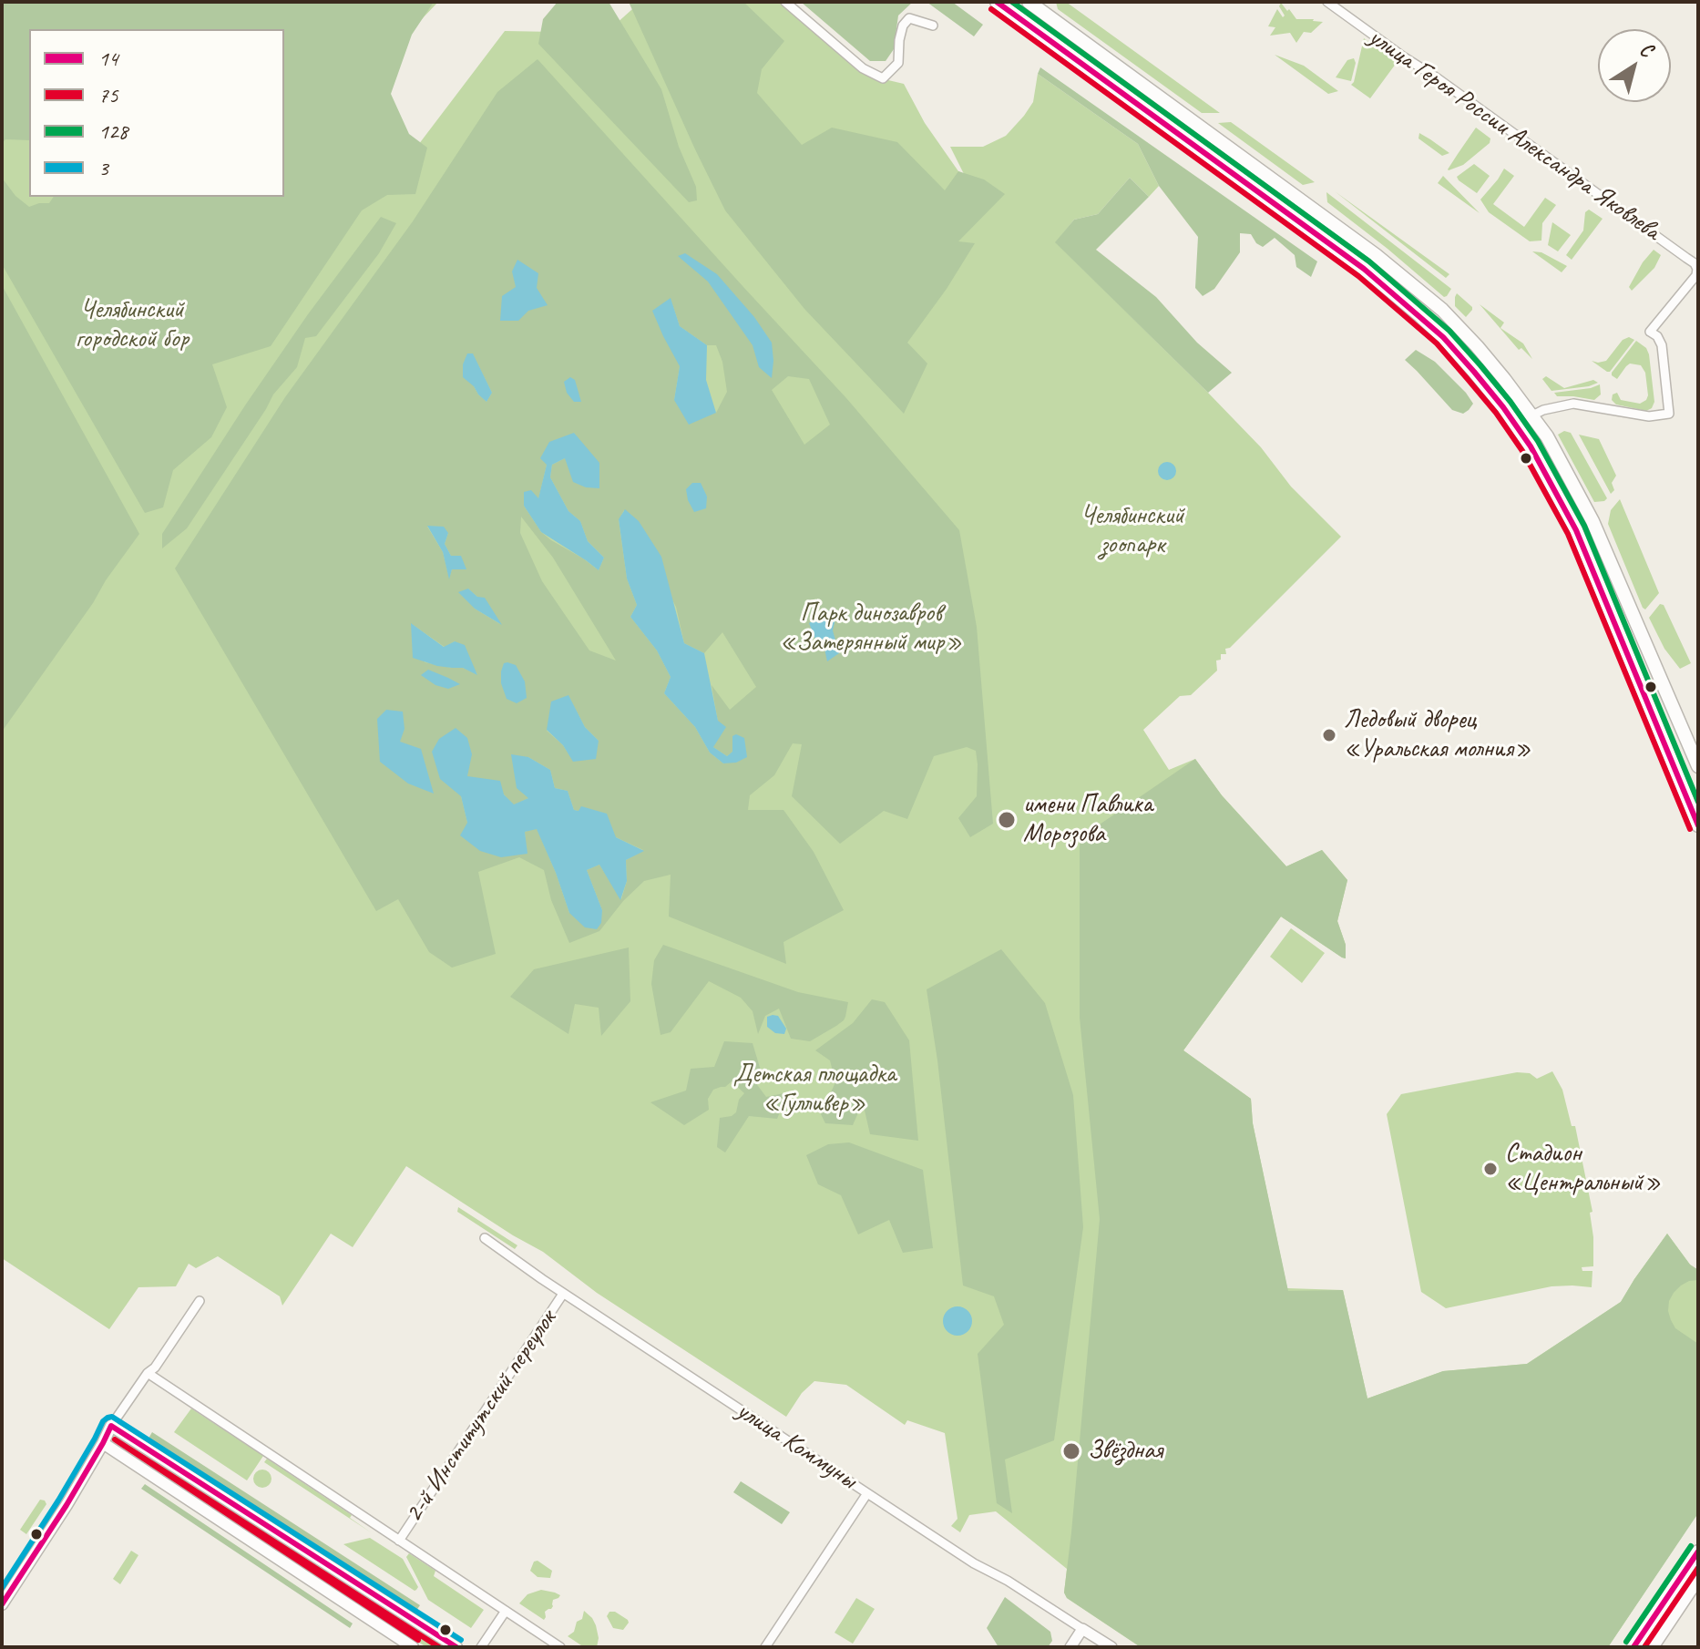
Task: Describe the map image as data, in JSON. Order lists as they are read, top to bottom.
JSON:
{
  "streets": {
    "street": ["улица Героя России Александра Яковлева", "2-й Институтский переулок", "улица Коммуны"]
  },
  "crossings": [
    ["2-й Институтский переулок", "улица Коммуны"]
  ],
  "parks": [
    "Челябинский городской бор",
    "Челябинский зоопарк",
    "Парк динозавров «Затерянный мир»",
    "Детская площадка «Гулливер»"
  ],
  "places": [
    "Ледовый дворец «Уральская молния»",
    "имени Павлика Морозова",
    "Стадион «Центральный»",
    "Звёздная"
  ],
  "lines": [
    "transit line 14",
    "transit line 128",
    "transit line 75",
    "transit line 3"
  ],
  "legend": [
    "14",
    "75",
    "128",
    "3"
  ],
  "north": "top right"
}
